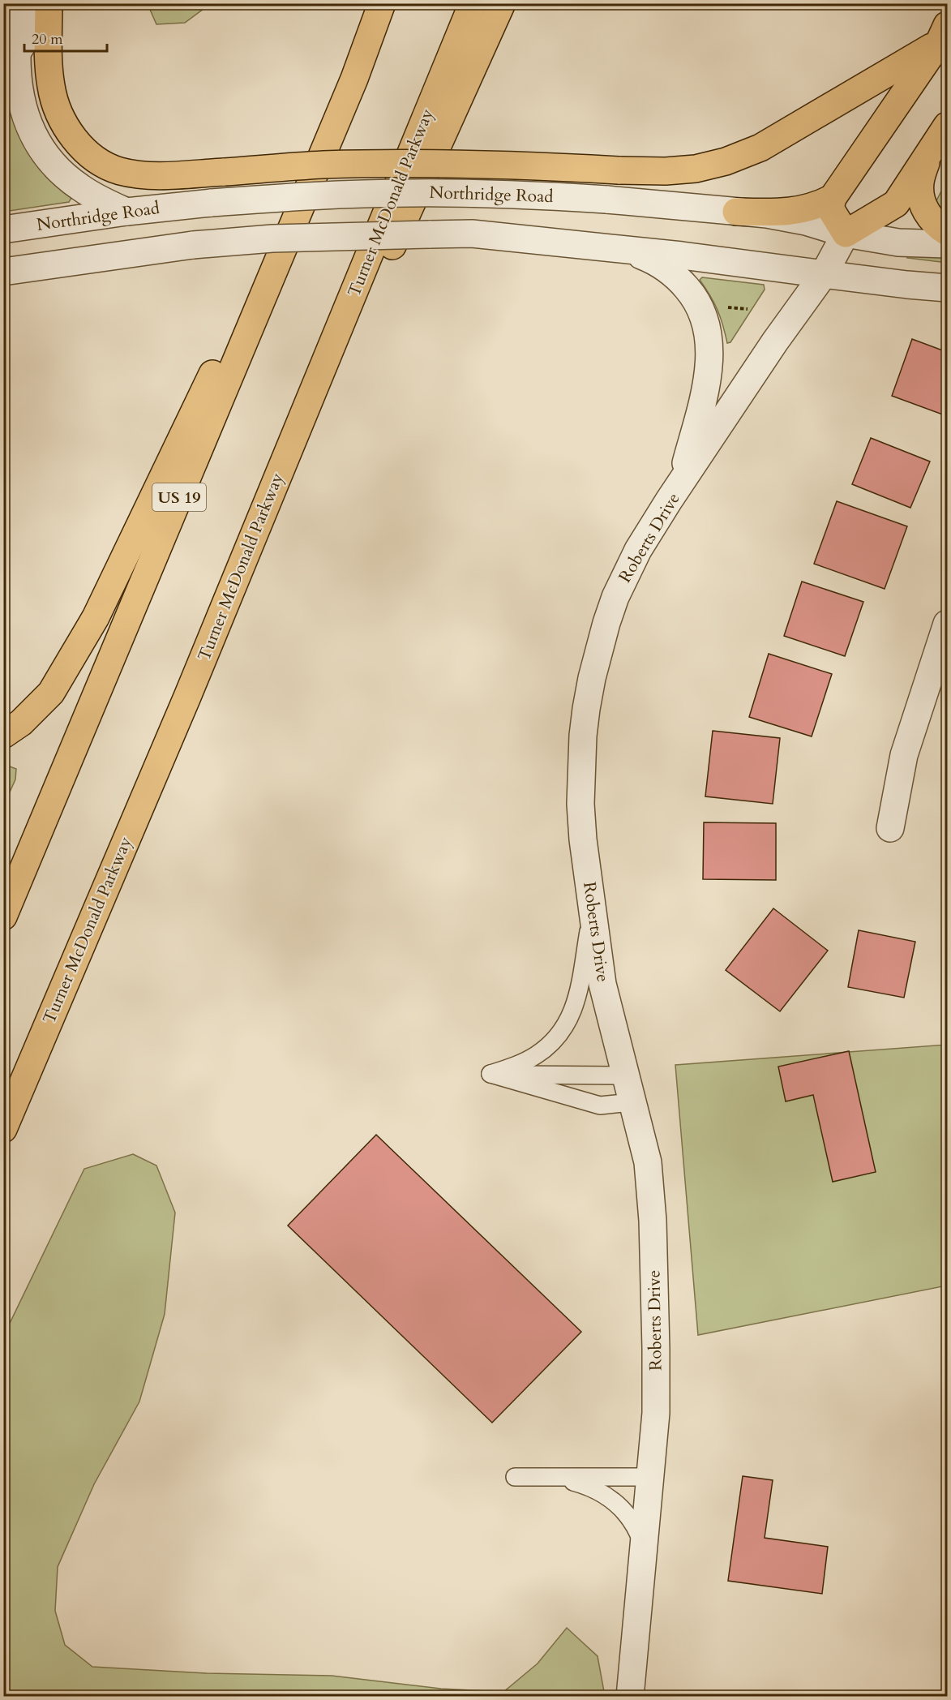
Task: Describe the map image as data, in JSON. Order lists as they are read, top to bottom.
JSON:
{
  "streets": {
    "highway": ["Turner McDonald Parkway", "US 19"],
    "street": ["Northridge Road", "Roberts Drive"]
  },
  "crossings": [
    ["Northridge Road", "Roberts Drive"]
  ],
  "scale_bar": "20 m"
}
